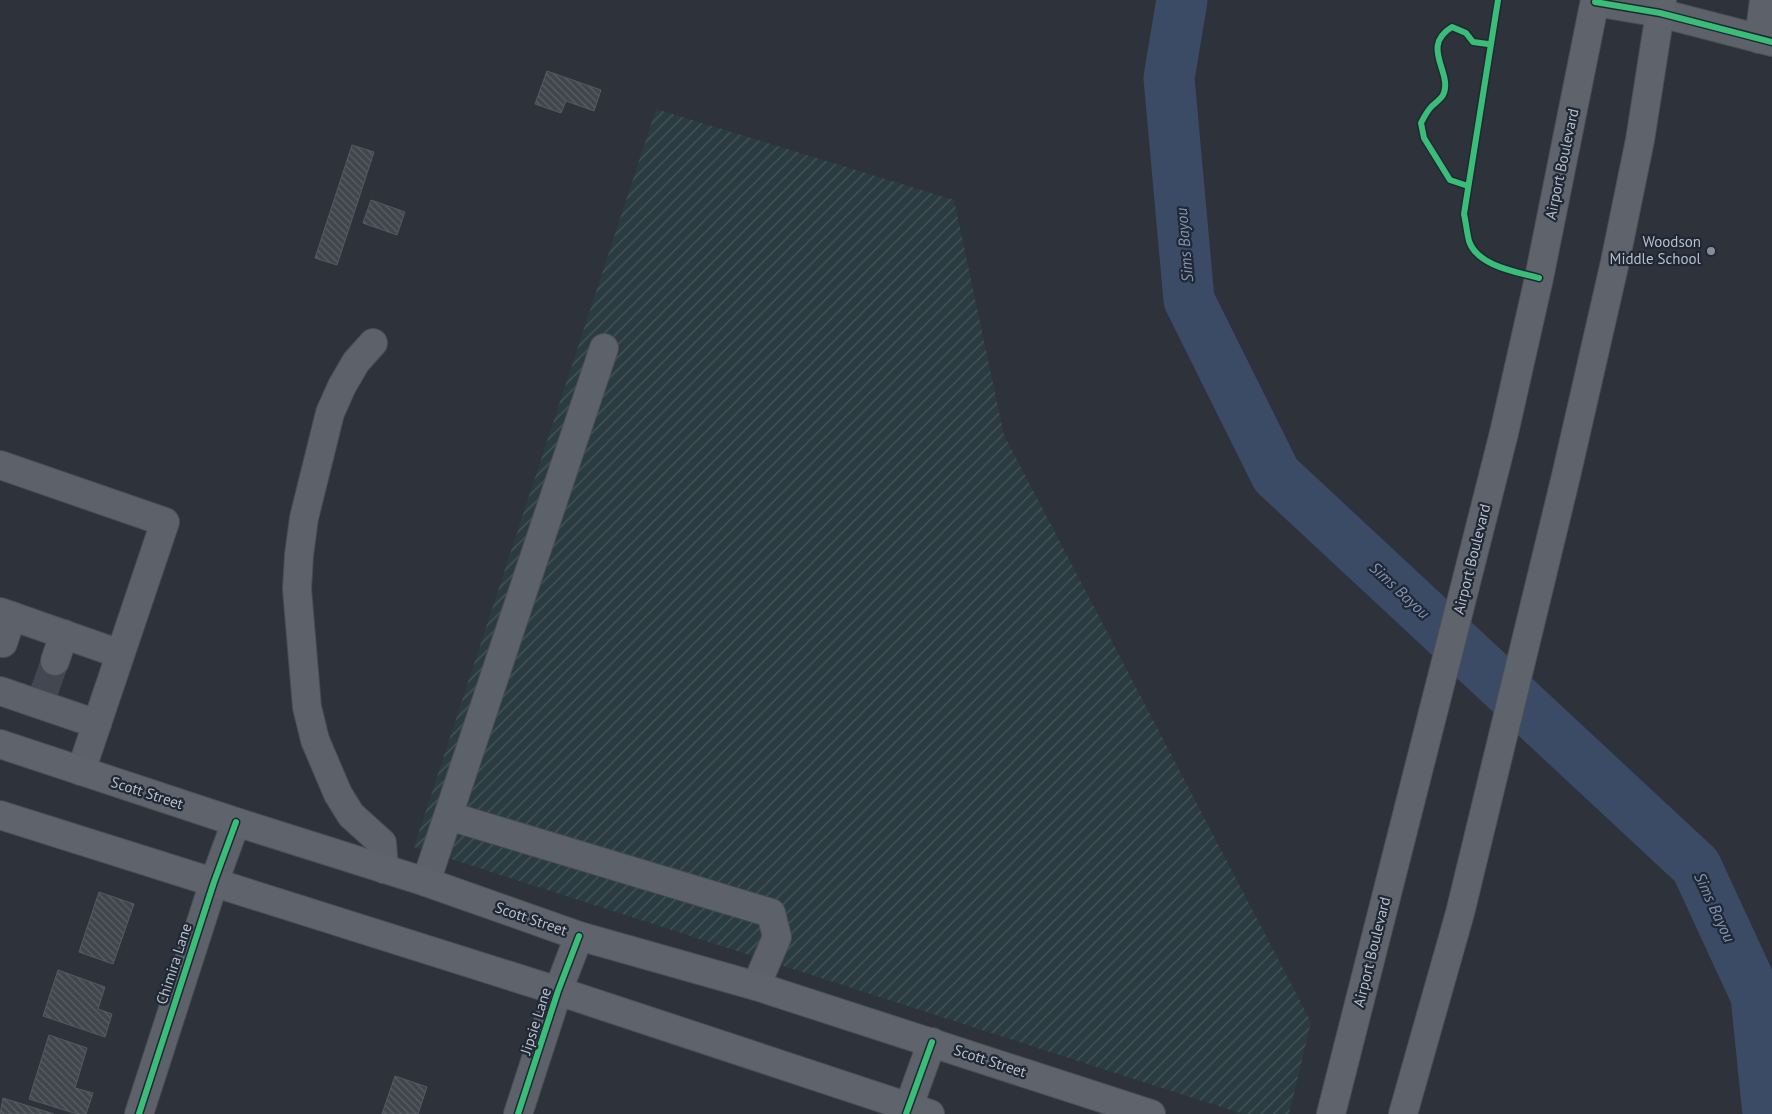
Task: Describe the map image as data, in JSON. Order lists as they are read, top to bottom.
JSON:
{
  "streets": {
    "main road": ["Airport Boulevard", "Scott Street"],
    "street": ["Chimira Lane", "Jipsie Lane"]
  },
  "crossings": [
    ["Scott Street", "Chimira Lane"],
    ["Scott Street", "Jipsie Lane"]
  ],
  "water": ["Sims Bayou"],
  "places": ["Woodson Middle School"]
}
